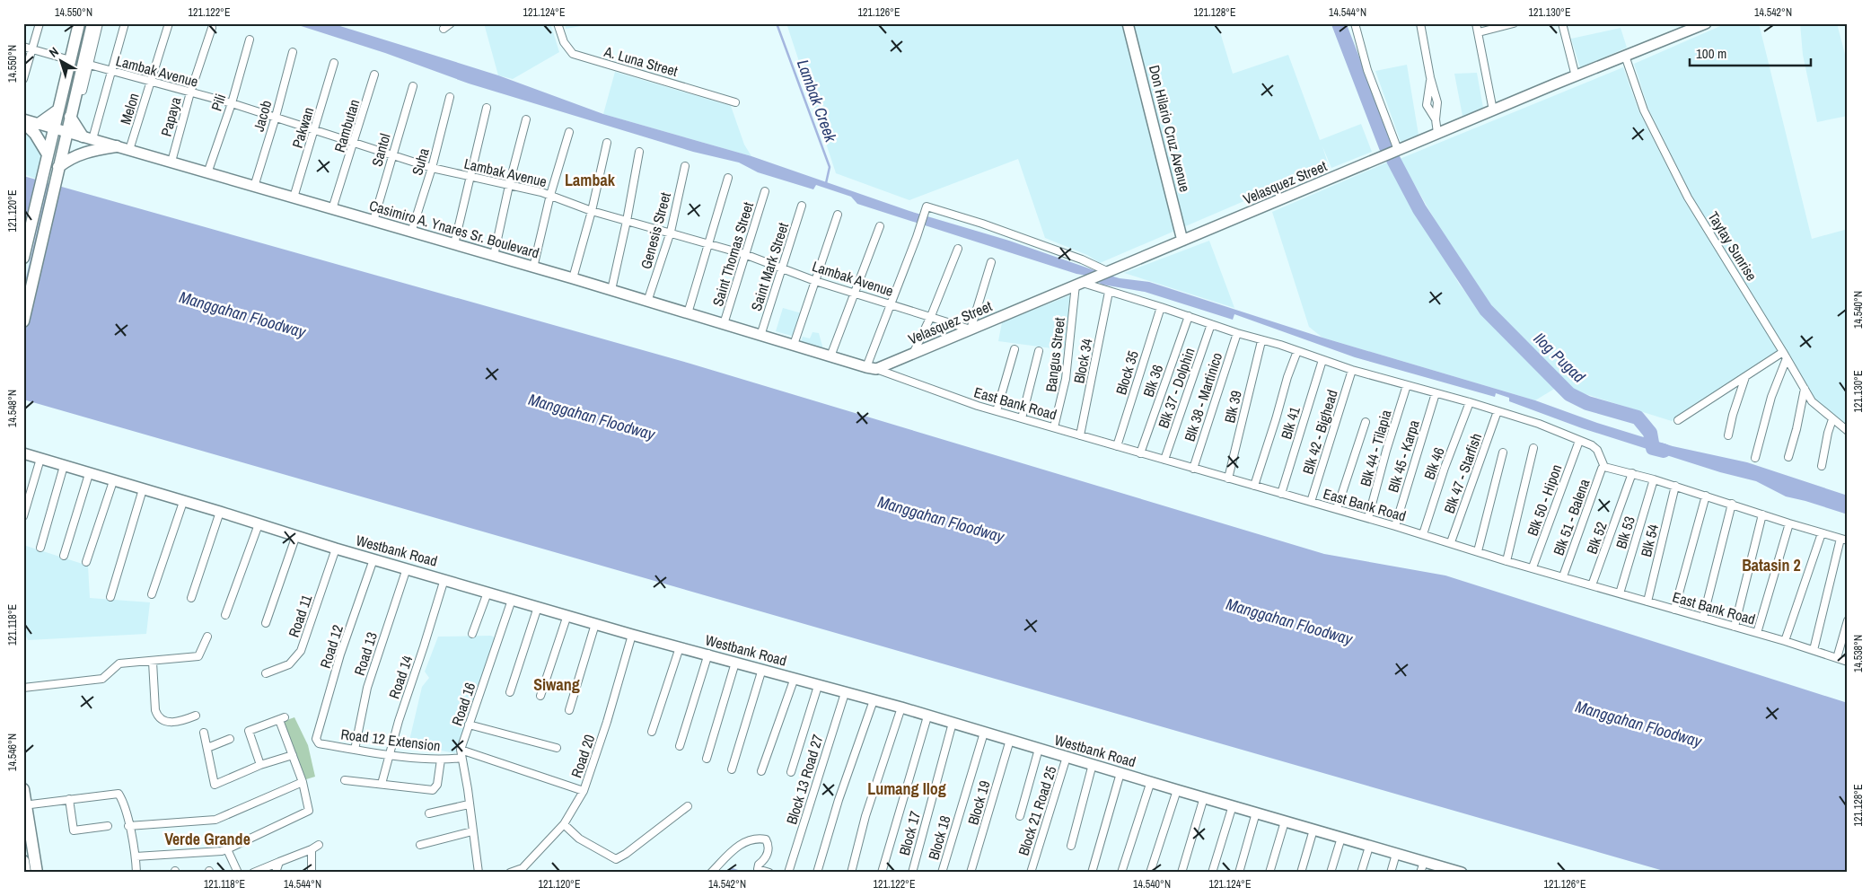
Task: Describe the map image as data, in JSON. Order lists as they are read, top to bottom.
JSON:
{
  "streets": {
    "main road": [
      "Don Hilario Cruz Avenue",
      "Velasquez Street",
      "Casimiro A. Ynares Sr. Boulevard",
      "Westbank Road"
    ],
    "street": [
      "A. Luna Street",
      "Lambak Avenue",
      "Pili",
      "Melon",
      "Jacob",
      "Papaya",
      "Rambutan",
      "Pakwan",
      "Santol",
      "Suha",
      "Genesis Street",
      "Taytay Sunrise",
      "Saint Thomas Street",
      "Saint Mark Street",
      "Bangus Street",
      "Block 34",
      "Block 35",
      "Blk 36",
      "Blk 37 - Dolphin",
      "Blk 38 - Martinico",
      "East Bank Road",
      "Blk 39",
      "Blk 41",
      "Blk 42 - Bighead",
      "Blk 44 - Tilapia",
      "Blk 45 - Karpa",
      "Blk 46",
      "Blk 47 - Starfish",
      "Blk 50 - Hipon",
      "Blk 51 - Balena",
      "Blk 53",
      "Blk 52",
      "Blk 54",
      "Road 11",
      "Road 12",
      "Road 13",
      "Road 14",
      "Road 16",
      "Road 12 Extension",
      "Road 20",
      "Block 13 Road 27",
      "Block 19",
      "Block 21 Road 25",
      "Block 17",
      "Block 18"
    ]
  },
  "crossings": [
    ["Lambak Avenue", "Pili"],
    ["Lambak Avenue", "Melon"],
    ["Lambak Avenue", "Jacob"],
    ["Lambak Avenue", "Papaya"],
    ["Lambak Avenue", "Rambutan"],
    ["Lambak Avenue", "Pakwan"],
    ["Lambak Avenue", "Santol"],
    ["Lambak Avenue", "Suha"],
    ["Lambak Avenue", "Velasquez Street"],
    ["Lambak Avenue", "Genesis Street"],
    ["Lambak Avenue", "Saint Thomas Street"],
    ["Lambak Avenue", "Saint Mark Street"],
    ["Pili", "Casimiro A. Ynares Sr. Boulevard"],
    ["Melon", "Casimiro A. Ynares Sr. Boulevard"],
    ["Jacob", "Casimiro A. Ynares Sr. Boulevard"],
    ["Papaya", "Casimiro A. Ynares Sr. Boulevard"],
    ["Rambutan", "Casimiro A. Ynares Sr. Boulevard"],
    ["Pakwan", "Casimiro A. Ynares Sr. Boulevard"],
    ["Don Hilario Cruz Avenue", "Velasquez Street"],
    ["Santol", "Casimiro A. Ynares Sr. Boulevard"],
    ["Suha", "Casimiro A. Ynares Sr. Boulevard"],
    ["Velasquez Street", "Casimiro A. Ynares Sr. Boulevard"],
    ["Velasquez Street", "Taytay Sunrise"],
    ["Velasquez Street", "Bangus Street"],
    ["Velasquez Street", "East Bank Road"],
    ["Casimiro A. Ynares Sr. Boulevard", "Genesis Street"],
    ["Casimiro A. Ynares Sr. Boulevard", "Saint Thomas Street"],
    ["Casimiro A. Ynares Sr. Boulevard", "Saint Mark Street"],
    ["Casimiro A. Ynares Sr. Boulevard", "East Bank Road"],
    ["Bangus Street", "East Bank Road"],
    ["Block 34", "East Bank Road"],
    ["Block 35", "East Bank Road"],
    ["Blk 36", "East Bank Road"],
    ["Blk 37 - Dolphin", "East Bank Road"],
    ["Blk 38 - Martinico", "East Bank Road"],
    ["East Bank Road", "Blk 39"],
    ["East Bank Road", "Blk 41"],
    ["East Bank Road", "Blk 42 - Bighead"],
    ["East Bank Road", "Blk 44 - Tilapia"],
    ["East Bank Road", "Blk 45 - Karpa"],
    ["East Bank Road", "Blk 46"],
    ["East Bank Road", "Blk 47 - Starfish"],
    ["East Bank Road", "Blk 50 - Hipon"],
    ["East Bank Road", "Blk 51 - Balena"],
    ["East Bank Road", "Blk 53"],
    ["East Bank Road", "Blk 52"],
    ["East Bank Road", "Blk 54"],
    ["Westbank Road", "Road 11"],
    ["Westbank Road", "Road 12"],
    ["Westbank Road", "Road 13"],
    ["Westbank Road", "Road 14"],
    ["Westbank Road", "Road 16"],
    ["Westbank Road", "Road 20"],
    ["Westbank Road", "Block 13 Road 27"],
    ["Westbank Road", "Block 19"],
    ["Westbank Road", "Block 21 Road 25"],
    ["Westbank Road", "Block 17"],
    ["Westbank Road", "Block 18"],
    ["Road 12", "Road 12 Extension"],
    ["Road 13", "Road 12 Extension"],
    ["Road 14", "Road 12 Extension"],
    ["Road 16", "Road 12 Extension"]
  ],
  "districts": [
    "Lambak",
    "Batasin 2",
    "Siwang",
    "Lumang Ilog",
    "Verde Grande"
  ],
  "water": ["Lambak Creek", "Manggahan Floodway", "Ilog Pugad"],
  "scale_bar": "100 m",
  "north": "top left",
  "coordinates": [
    "14.550°N",
    "121.122°E",
    "121.124°E",
    "121.126°E",
    "121.128°E",
    "14.544°N",
    "121.130°E",
    "14.542°N",
    "121.120°E",
    "14.540°N",
    "14.548°N",
    "121.118°E",
    "14.538°N",
    "14.546°N"
  ]
}
